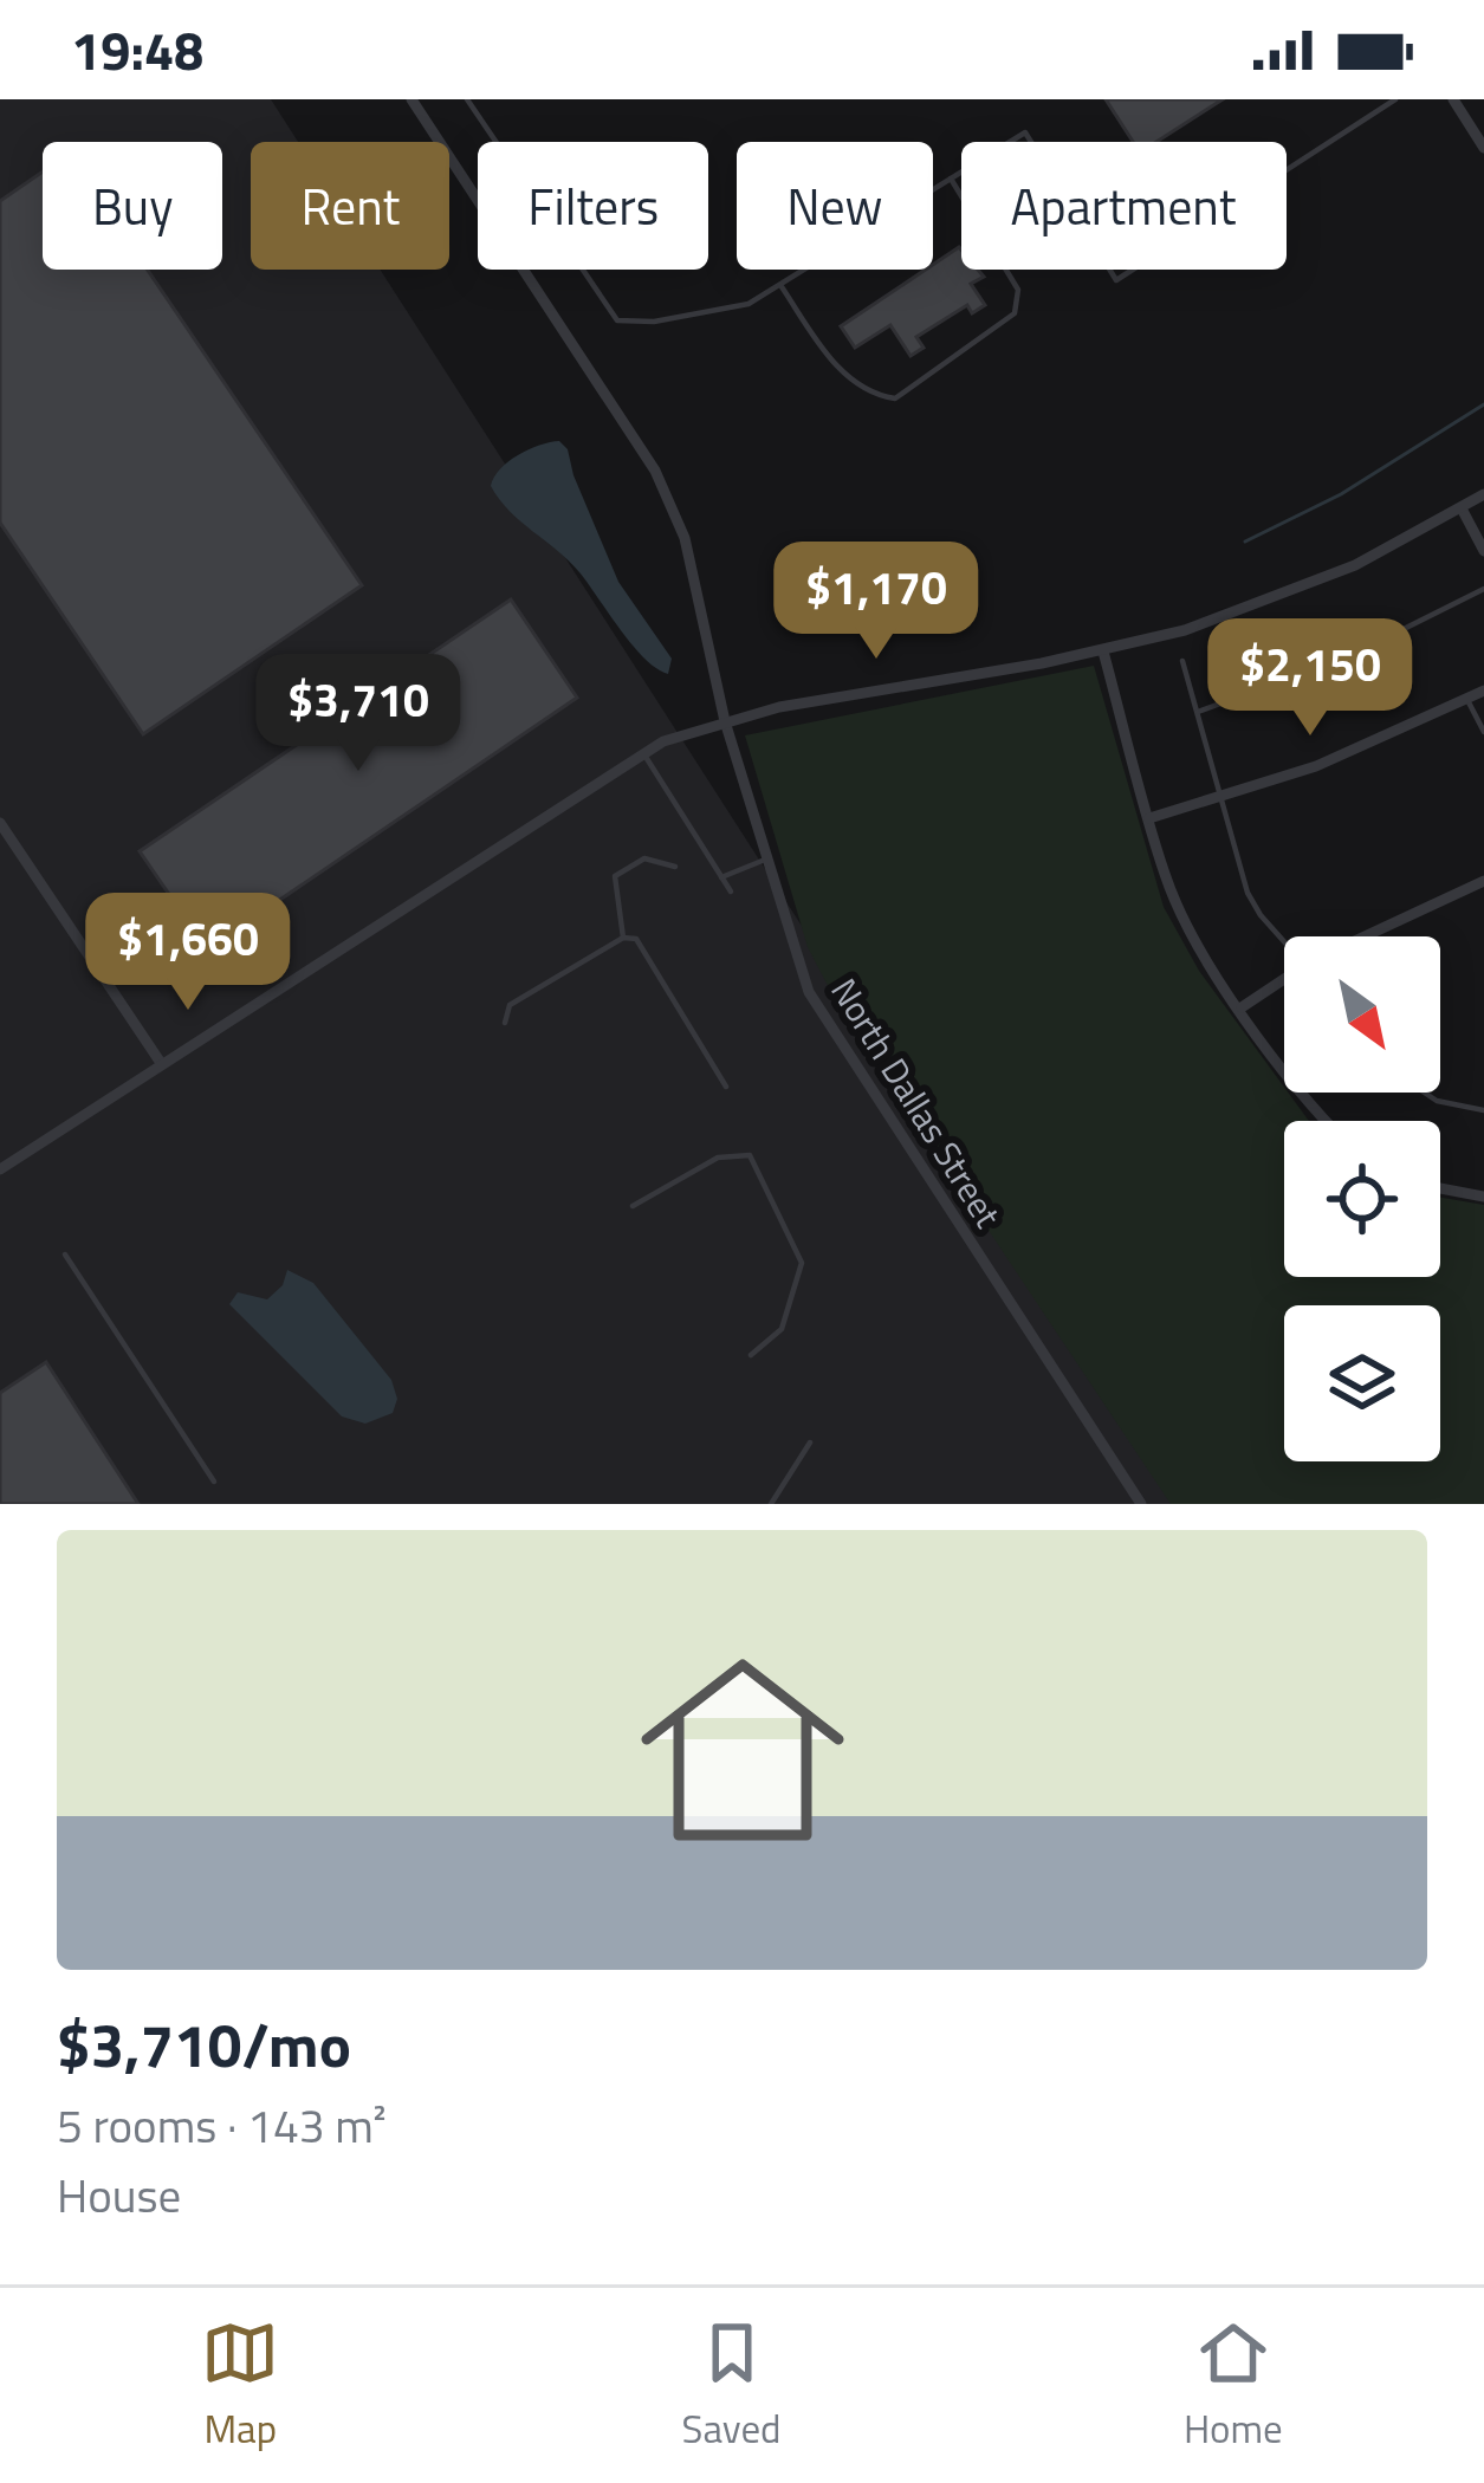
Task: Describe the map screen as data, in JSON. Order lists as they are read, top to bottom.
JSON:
{
  "streets": {
    "street": ["North Dallas Street"]
  },
  "north": "bottom right",
  "page": {
    "status": "19:48",
    "chip": [
      "Buy",
      "Rent",
      "Filters",
      "New",
      "Apartment"
    ],
    "price": [
      "$1,170",
      "$2,150",
      "$3,710",
      "$1,660"
    ],
    "list": [
      {
        "name": "$3,710/mo",
        "note": "5 rooms · 143 m² · House"
      }
    ],
    "tabs": ["Map", "Saved", "Home"]
  }
}
